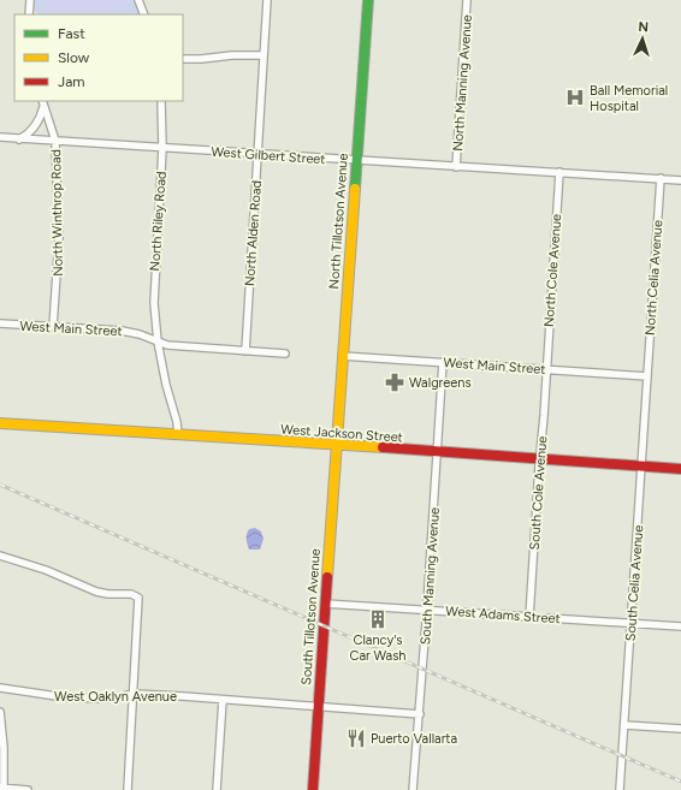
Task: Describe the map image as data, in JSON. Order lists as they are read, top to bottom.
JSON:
{
  "streets": {
    "main road": ["North Tillotson Avenue", "West Jackson Street", "South Tillotson Avenue"],
    "street": [
      "North Manning Avenue",
      "West Gilbert Street",
      "North Winthrop Road",
      "North Riley Road",
      "North Alden Road",
      "North Cole Avenue",
      "North Celia Avenue",
      "West Main Street",
      "South Cole Avenue",
      "South Manning Avenue",
      "South Celia Avenue",
      "West Adams Street",
      "West Oaklyn Avenue"
    ]
  },
  "crossings": [
    ["North Manning Avenue", "West Gilbert Street"],
    ["West Gilbert Street", "North Winthrop Road"],
    ["West Gilbert Street", "North Riley Road"],
    ["West Gilbert Street", "North Tillotson Avenue"],
    ["West Gilbert Street", "North Alden Road"],
    ["West Gilbert Street", "North Cole Avenue"],
    ["West Gilbert Street", "North Celia Avenue"],
    ["North Winthrop Road", "West Main Street"],
    ["North Riley Road", "West Main Street"],
    ["North Riley Road", "West Jackson Street"],
    ["North Tillotson Avenue", "West Main Street"],
    ["North Tillotson Avenue", "West Jackson Street"],
    ["North Tillotson Avenue", "South Tillotson Avenue"],
    ["North Alden Road", "West Main Street"],
    ["North Cole Avenue", "West Main Street"],
    ["North Cole Avenue", "South Cole Avenue"],
    ["North Celia Avenue", "West Main Street"],
    ["North Celia Avenue", "South Celia Avenue"],
    ["West Main Street", "South Cole Avenue"],
    ["West Main Street", "South Manning Avenue"],
    ["West Main Street", "South Celia Avenue"],
    ["West Jackson Street", "South Cole Avenue"],
    ["West Jackson Street", "South Manning Avenue"],
    ["West Jackson Street", "South Celia Avenue"],
    ["West Jackson Street", "South Tillotson Avenue"],
    ["South Cole Avenue", "West Adams Street"],
    ["South Manning Avenue", "West Adams Street"],
    ["South Manning Avenue", "West Oaklyn Avenue"],
    ["South Celia Avenue", "West Adams Street"],
    ["West Adams Street", "South Tillotson Avenue"],
    ["South Tillotson Avenue", "West Oaklyn Avenue"]
  ],
  "places": {
    "hospital": ["Ball Memorial Hospital"],
    "pharmacy": ["Walgreens"],
    "building": ["Clancy's Car Wash"],
    "restaurant": ["Puerto Vallarta"]
  },
  "legend": ["Fast", "Slow", "Jam"],
  "north": "top"
}
